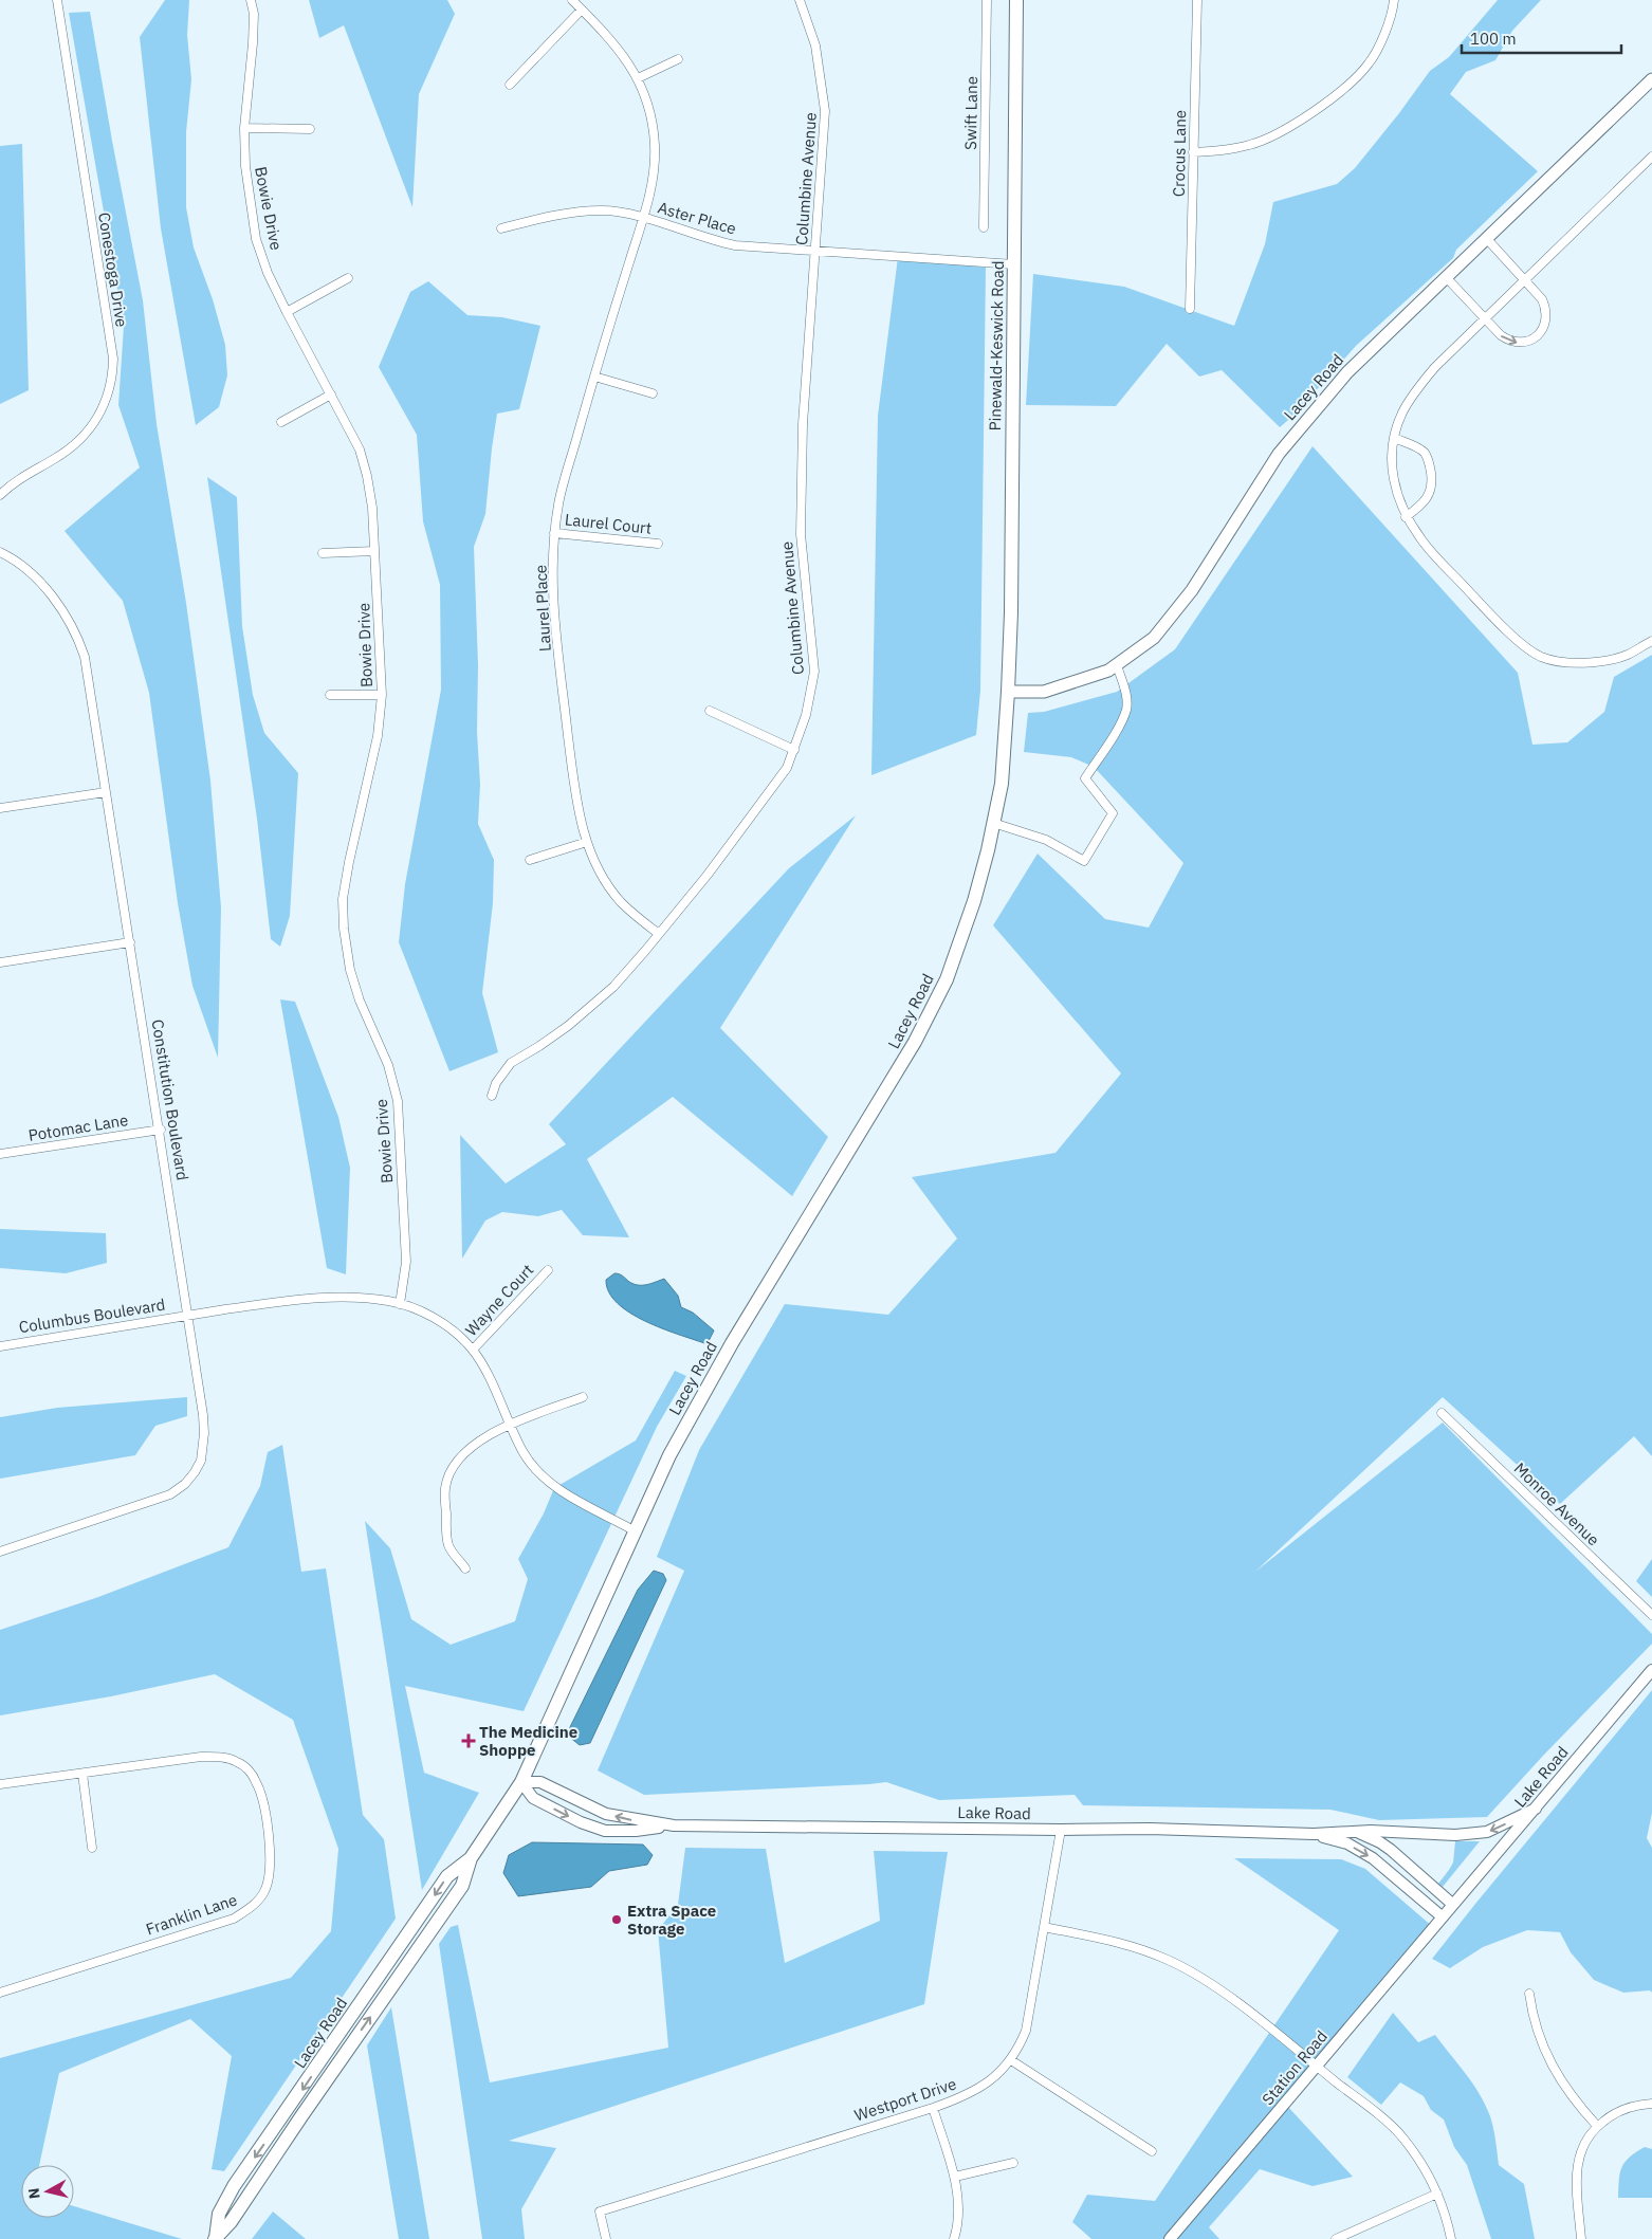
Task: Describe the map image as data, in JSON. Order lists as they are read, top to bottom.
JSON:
{
  "streets": {
    "main road": ["Pinewald-Keswick Road", "Lacey Road"],
    "street": [
      "Swift Lane",
      "Crocus Lane",
      "Columbine Avenue",
      "Bowie Drive",
      "Aster Place",
      "Conestoga Drive",
      "Laurel Court",
      "Laurel Place",
      "Constitution Boulevard",
      "Potomac Lane",
      "Wayne Court",
      "Columbus Boulevard",
      "Monroe Avenue",
      "Lake Road",
      "Franklin Lane",
      "Station Road",
      "Westport Drive"
    ]
  },
  "crossings": [
    ["Columbine Avenue", "Aster Place"],
    ["Columbine Avenue", "Laurel Place"],
    ["Bowie Drive", "Columbus Boulevard"],
    ["Aster Place", "Pinewald-Keswick Road"],
    ["Aster Place", "Laurel Place"],
    ["Pinewald-Keswick Road", "Lacey Road"],
    ["Lacey Road", "Columbus Boulevard"],
    ["Lacey Road", "Lake Road"],
    ["Laurel Court", "Laurel Place"],
    ["Constitution Boulevard", "Potomac Lane"],
    ["Constitution Boulevard", "Columbus Boulevard"],
    ["Wayne Court", "Columbus Boulevard"],
    ["Lake Road", "Station Road"],
    ["Lake Road", "Westport Drive"]
  ],
  "places": {
    "health": ["The Medicine Shoppe"],
    "other": ["Extra Space Storage"]
  },
  "scale_bar": "100 m",
  "north": "left"
}
